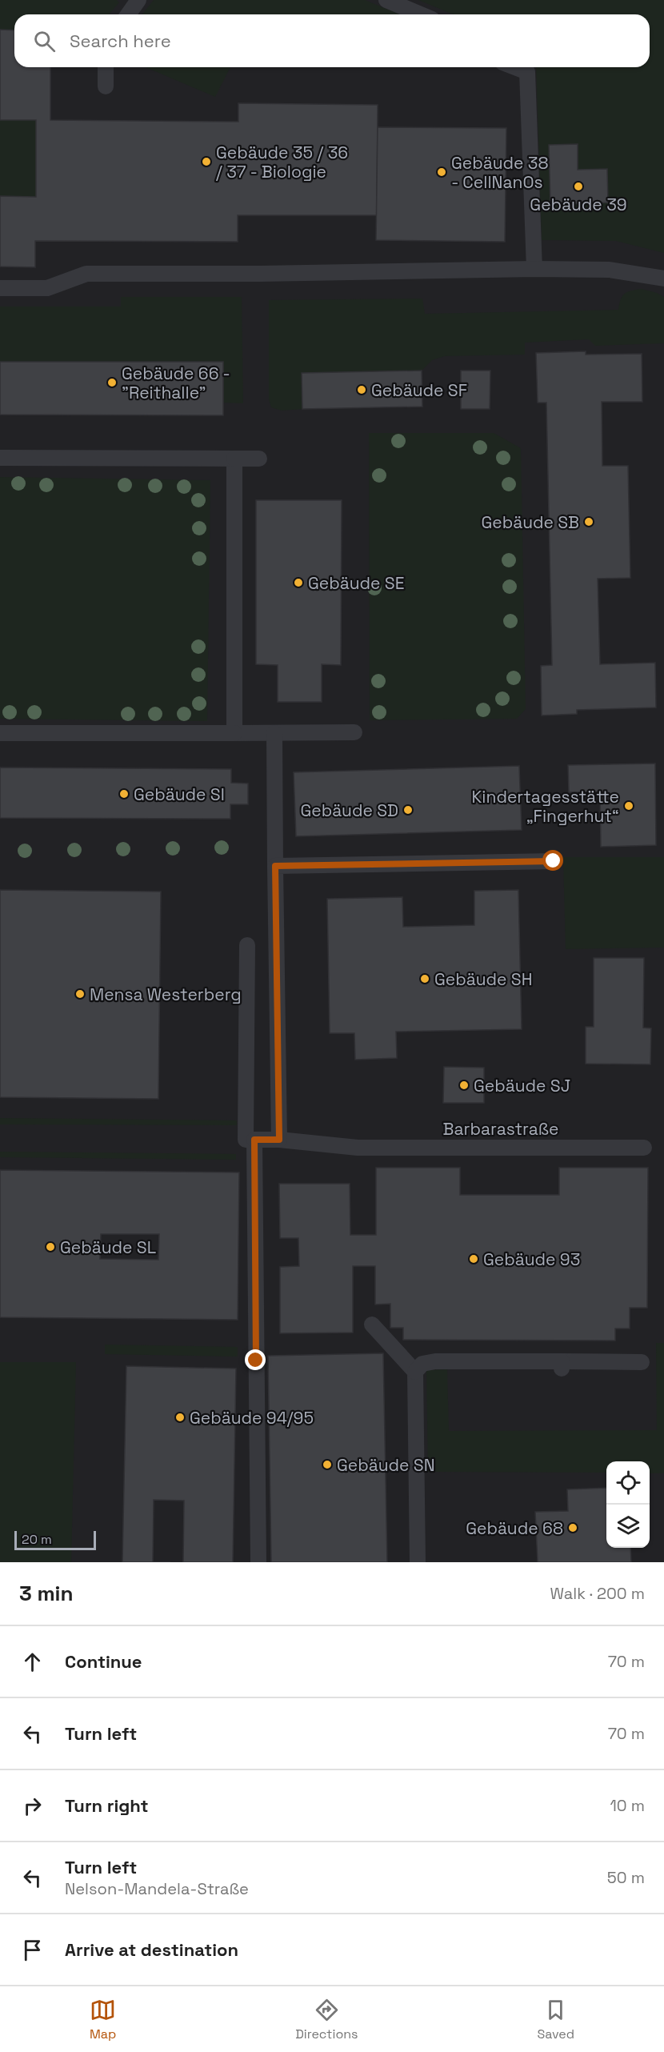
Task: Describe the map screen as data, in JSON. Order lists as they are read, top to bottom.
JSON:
{
  "streets": {
    "lane": ["Barbarastraße"]
  },
  "places": [
    "Gebäude 35 / 36 / 37 - Biologie",
    "Gebäude 38 - CellNanOs",
    "Gebäude 39",
    "Gebäude 66 - \"Reithalle\"",
    "Gebäude SF",
    "Gebäude SB",
    "Gebäude SE",
    "Gebäude SI",
    "Kindertagesstätte „Fingerhut“",
    "Gebäude SD",
    "Gebäude SH",
    "Mensa Westerberg",
    "Gebäude SJ",
    "Gebäude SL",
    "Gebäude 93",
    "Gebäude 94/95",
    "Gebäude SN",
    "Gebäude 68"
  ],
  "scale_bar": "20 m",
  "page": {
    "search": "Search here",
    "scale": "20 m",
    "heading": ["3 min", "Walk · 200 m"],
    "list": [
      ["Continue", "70 m"],
      ["Turn left", "70 m"],
      ["Turn right", "10 m"],
      ["Turn left", "Nelson-Mandela-Straße", "50 m"],
      "Arrive at destination"
    ],
    "nav": ["Map", "Directions", "Saved"]
  }
}
